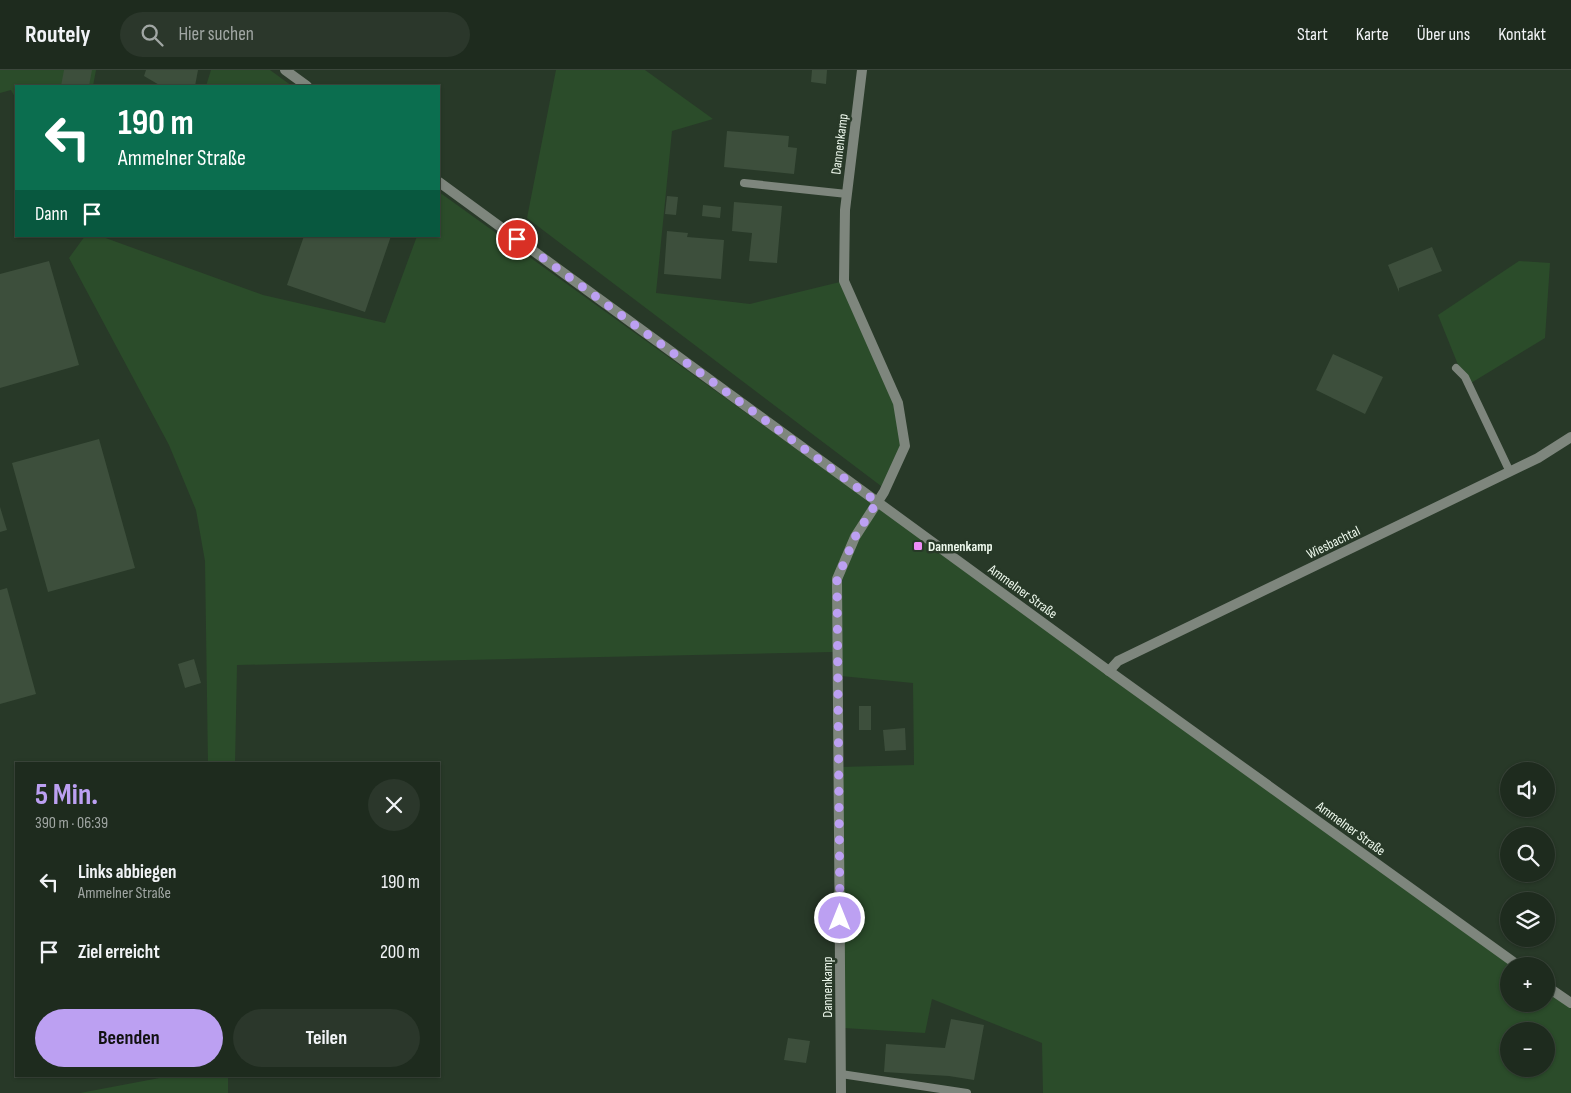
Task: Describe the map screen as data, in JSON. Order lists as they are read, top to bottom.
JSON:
{
  "streets": {
    "street": ["Dannenkamp", "Wiesbachtal", "Ammelner Straße"]
  },
  "crossings": [
    ["Dannenkamp", "Ammelner Straße"],
    ["Wiesbachtal", "Ammelner Straße"]
  ],
  "places": {
    "transit": ["Dannenkamp"]
  },
  "page": {
    "header": "Routely",
    "search": "Hier suchen",
    "nav": [
      "Start",
      "Karte",
      "Über uns",
      "Kontakt"
    ],
    "turn": ["190 m", "Ammelner Straße"],
    "then": "Dann",
    "map_buttons": ["+", "−"],
    "heading": ["5 Min.", "390 m · 06:39"],
    "list": [
      {
        "name": "Links abbiegen",
        "note": "Ammelner Straße",
        "value": "190 m"
      },
      {
        "name": "Ziel erreicht",
        "value": "200 m"
      }
    ],
    "buttons": ["Beenden", "Teilen"]
  }
}
